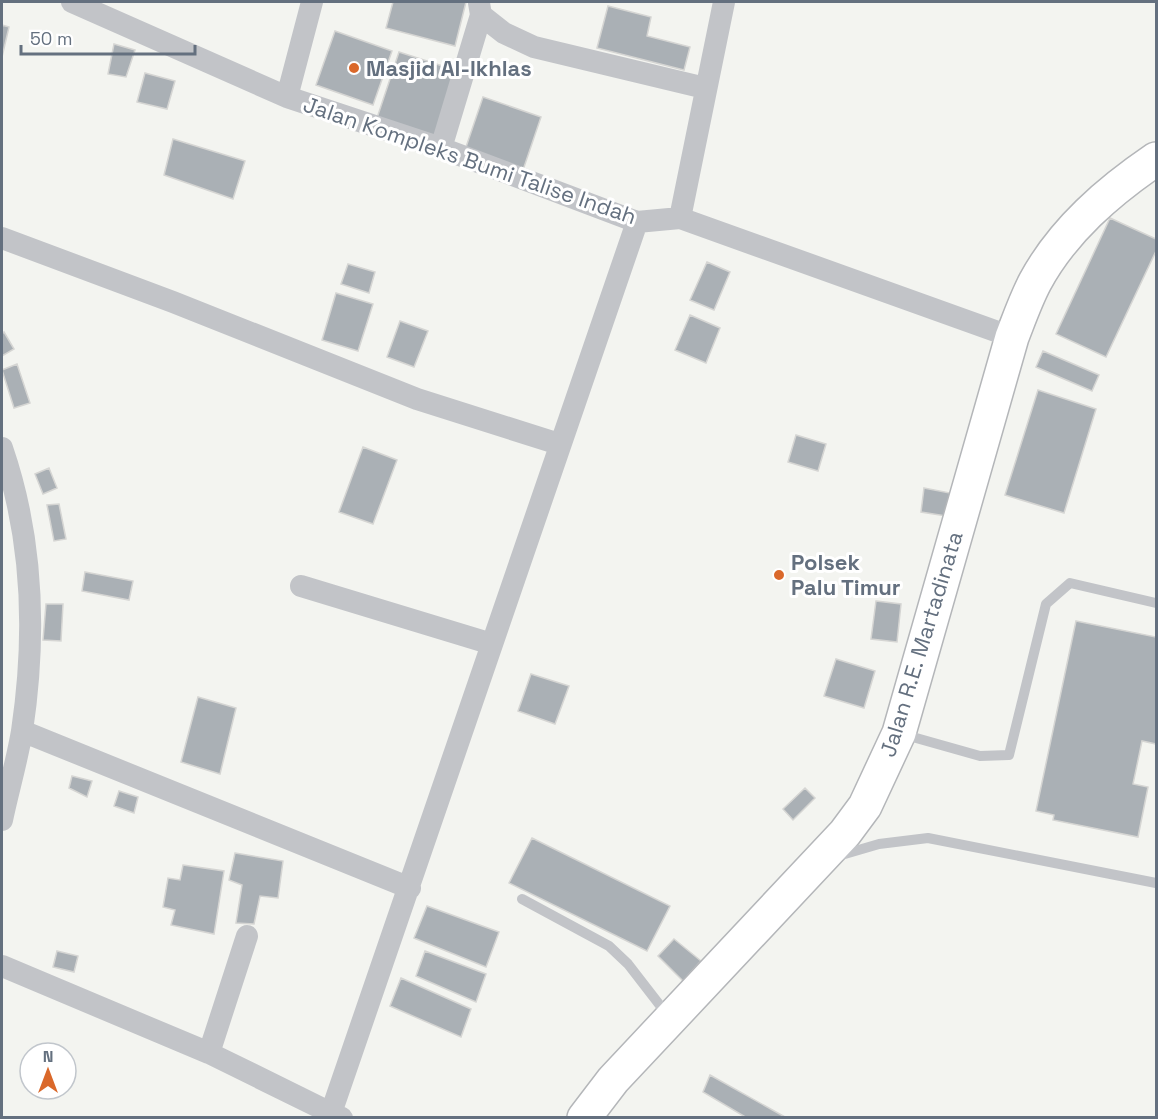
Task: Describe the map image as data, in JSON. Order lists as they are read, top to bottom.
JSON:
{
  "streets": {
    "highway": ["Jalan R.E. Martadinata"],
    "street": ["Jalan Kompleks Bumi Talise Indah"]
  },
  "crossings": [
    ["Jalan Kompleks Bumi Talise Indah", "Jalan R.E. Martadinata"]
  ],
  "places": ["Masjid Al-Ikhlas", "Polsek Palu Timur"],
  "scale_bar": "50 m",
  "north": "top"
}
